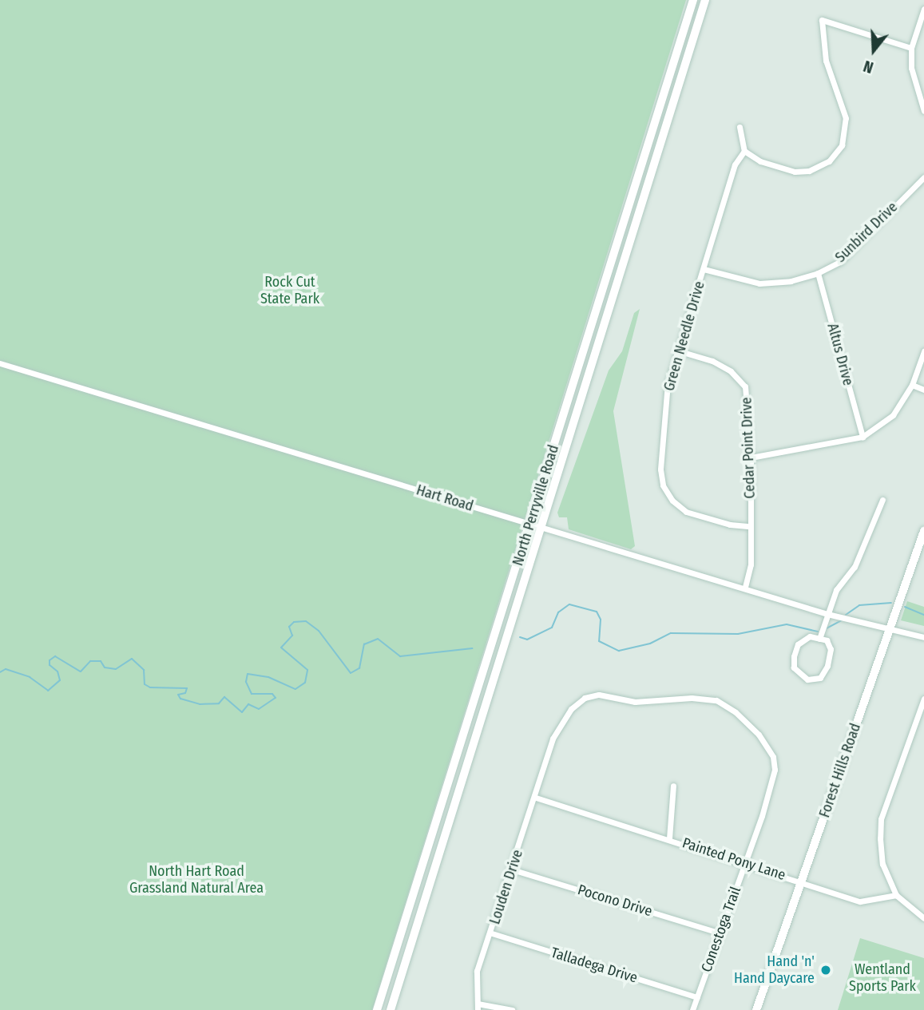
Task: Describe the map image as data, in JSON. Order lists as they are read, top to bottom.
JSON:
{
  "streets": {
    "main road": ["North Perryville Road"],
    "street": [
      "Sunbird Drive",
      "Green Needle Drive",
      "Altus Drive",
      "Cedar Point Drive",
      "Hart Road",
      "Forest Hills Road",
      "Painted Pony Lane",
      "Louden Drive",
      "Pocono Drive",
      "Conestoga Trail",
      "Talladega Drive"
    ]
  },
  "crossings": [
    ["Sunbird Drive", "Green Needle Drive"],
    ["Sunbird Drive", "Altus Drive"],
    ["Green Needle Drive", "Cedar Point Drive"],
    ["Cedar Point Drive", "Hart Road"],
    ["Hart Road", "North Perryville Road"],
    ["Hart Road", "Forest Hills Road"],
    ["Forest Hills Road", "Painted Pony Lane"],
    ["Painted Pony Lane", "Louden Drive"],
    ["Painted Pony Lane", "Conestoga Trail"],
    ["Louden Drive", "Pocono Drive"],
    ["Louden Drive", "Conestoga Trail"],
    ["Louden Drive", "Talladega Drive"],
    ["Pocono Drive", "Conestoga Trail"],
    ["Conestoga Trail", "Talladega Drive"]
  ],
  "parks": ["Rock Cut State Park", "North Hart Road Grassland Natural Area", "Wentland Sports Park"],
  "places": ["Hand 'n' Hand Daycare"],
  "north": "bottom"
}
